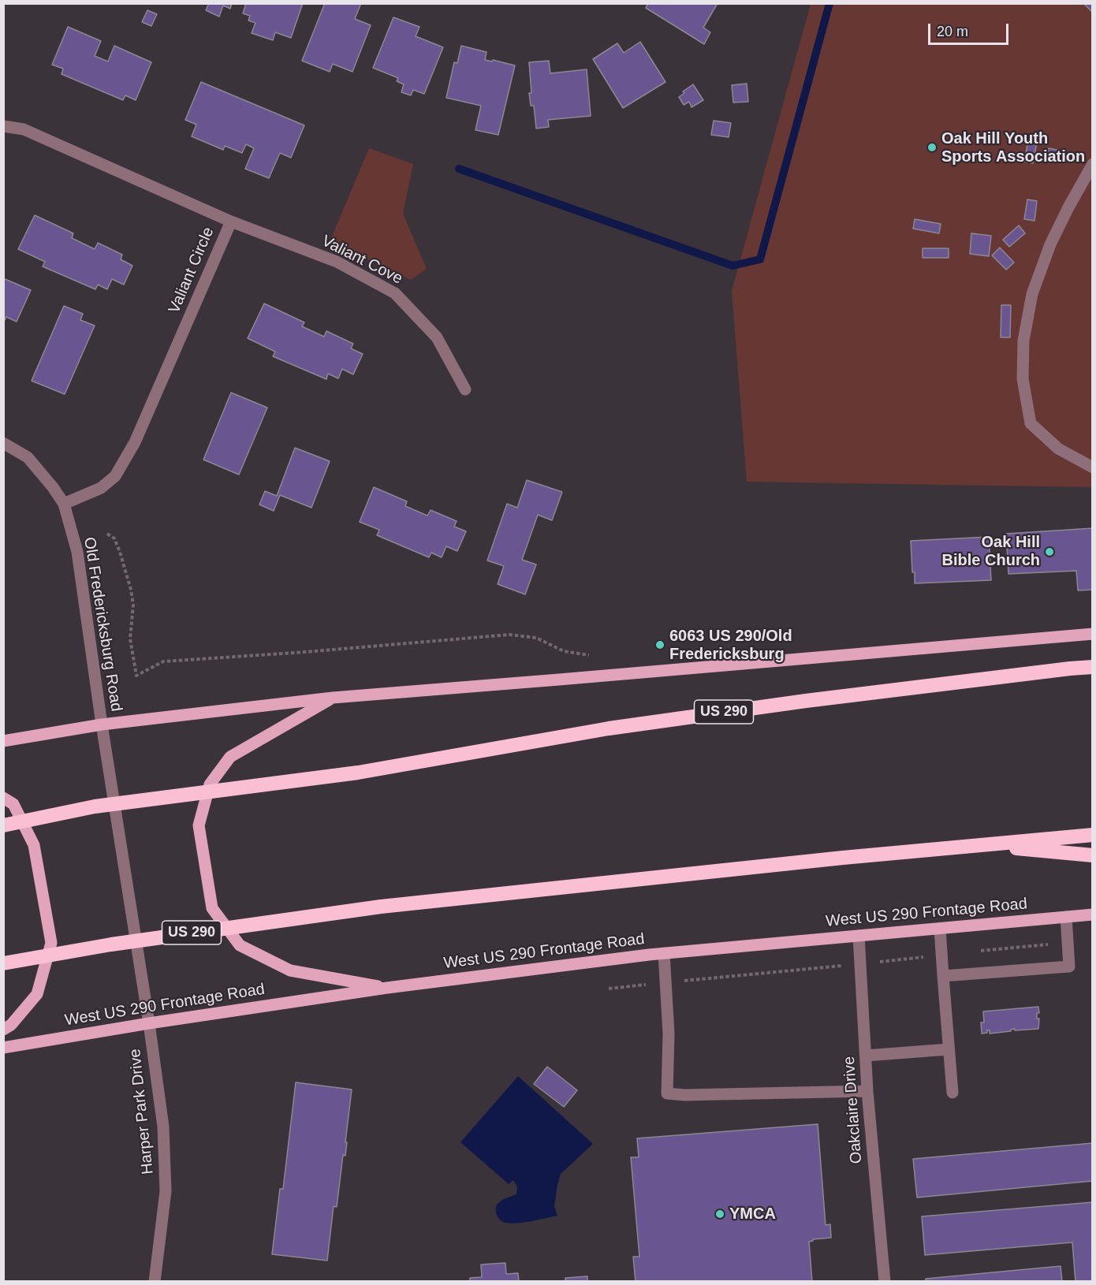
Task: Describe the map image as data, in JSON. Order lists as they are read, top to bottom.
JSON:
{
  "streets": {
    "highway": ["US 290"],
    "main road": ["West US 290 Frontage Road"],
    "street": [
      "Valiant Cove",
      "Valiant Circle",
      "Old Fredericksburg Road",
      "Oakclaire Drive",
      "Harper Park Drive"
    ]
  },
  "crossings": [
    ["Valiant Cove", "Valiant Circle"],
    ["Valiant Circle", "Old Fredericksburg Road"],
    ["Old Fredericksburg Road", "West US 290 Frontage Road"],
    ["Old Fredericksburg Road", "Harper Park Drive"],
    ["West US 290 Frontage Road", "Oakclaire Drive"],
    ["West US 290 Frontage Road", "Harper Park Drive"]
  ],
  "places": [
    "Oak Hill Youth Sports Association",
    "Oak Hill Bible Church",
    "6063 US 290/Old Fredericksburg",
    "YMCA"
  ],
  "scale_bar": "20 m"
}
